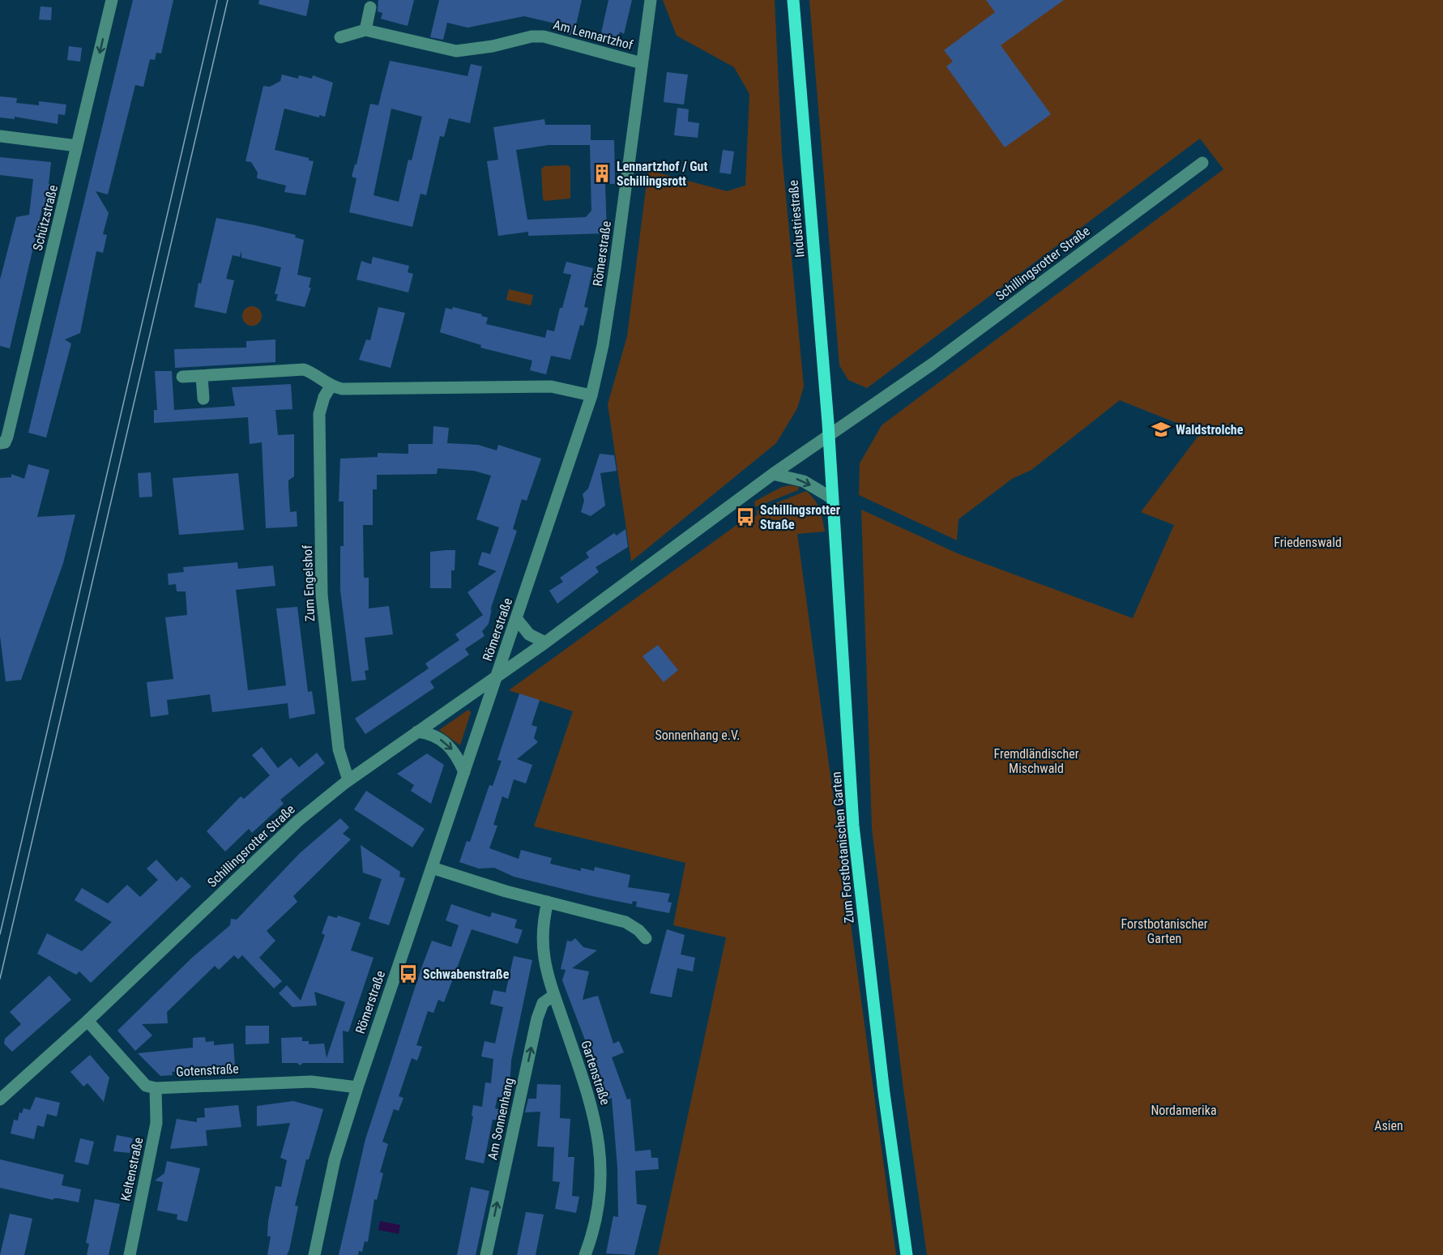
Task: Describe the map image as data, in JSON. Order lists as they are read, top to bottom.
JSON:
{
  "streets": {
    "main road": ["Industriestraße", "Zum Forstbotanischen Garten"],
    "street": [
      "Am Lennartzhof",
      "Schützstraße",
      "Römerstraße",
      "Schillingsrotter Straße",
      "Zum Engelshof",
      "Gotenstraße",
      "Gartenstraße",
      "Am Sonnenhang",
      "Keltenstraße"
    ]
  },
  "crossings": [
    ["Am Lennartzhof", "Römerstraße"],
    ["Industriestraße", "Schillingsrotter Straße"],
    ["Industriestraße", "Zum Forstbotanischen Garten"],
    ["Römerstraße", "Schillingsrotter Straße"],
    ["Römerstraße", "Gotenstraße"],
    ["Schillingsrotter Straße", "Zum Engelshof"],
    ["Schillingsrotter Straße", "Zum Forstbotanischen Garten"],
    ["Gotenstraße", "Keltenstraße"],
    ["Gartenstraße", "Am Sonnenhang"]
  ],
  "one_way": ["Am Sonnenhang"],
  "parks": [
    "Friedenswald",
    "Sonnenhang e.V.",
    "Fremdländischer Mischwald",
    "Forstbotanischer Garten",
    "Nordamerika",
    "Asien"
  ],
  "places": {
    "building": ["Lennartzhof / Gut Schillingsrott"],
    "school or university": ["Waldstrolche"],
    "bus stop": ["Schillingsrotter Straße", "Schwabenstraße"]
  }
}
